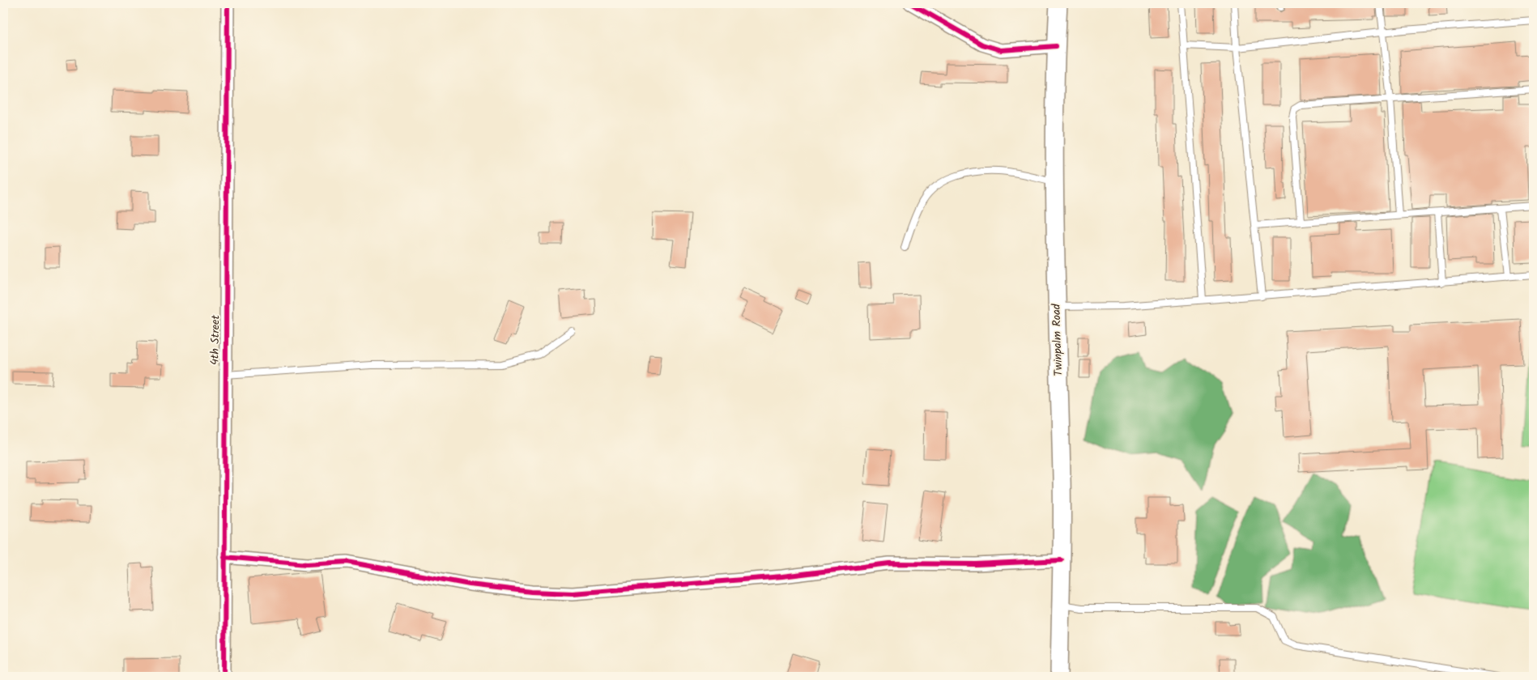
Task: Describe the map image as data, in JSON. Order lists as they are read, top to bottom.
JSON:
{
  "streets": {
    "main road": ["Twinpalm Road"],
    "street": ["4th Street"]
  }
}
